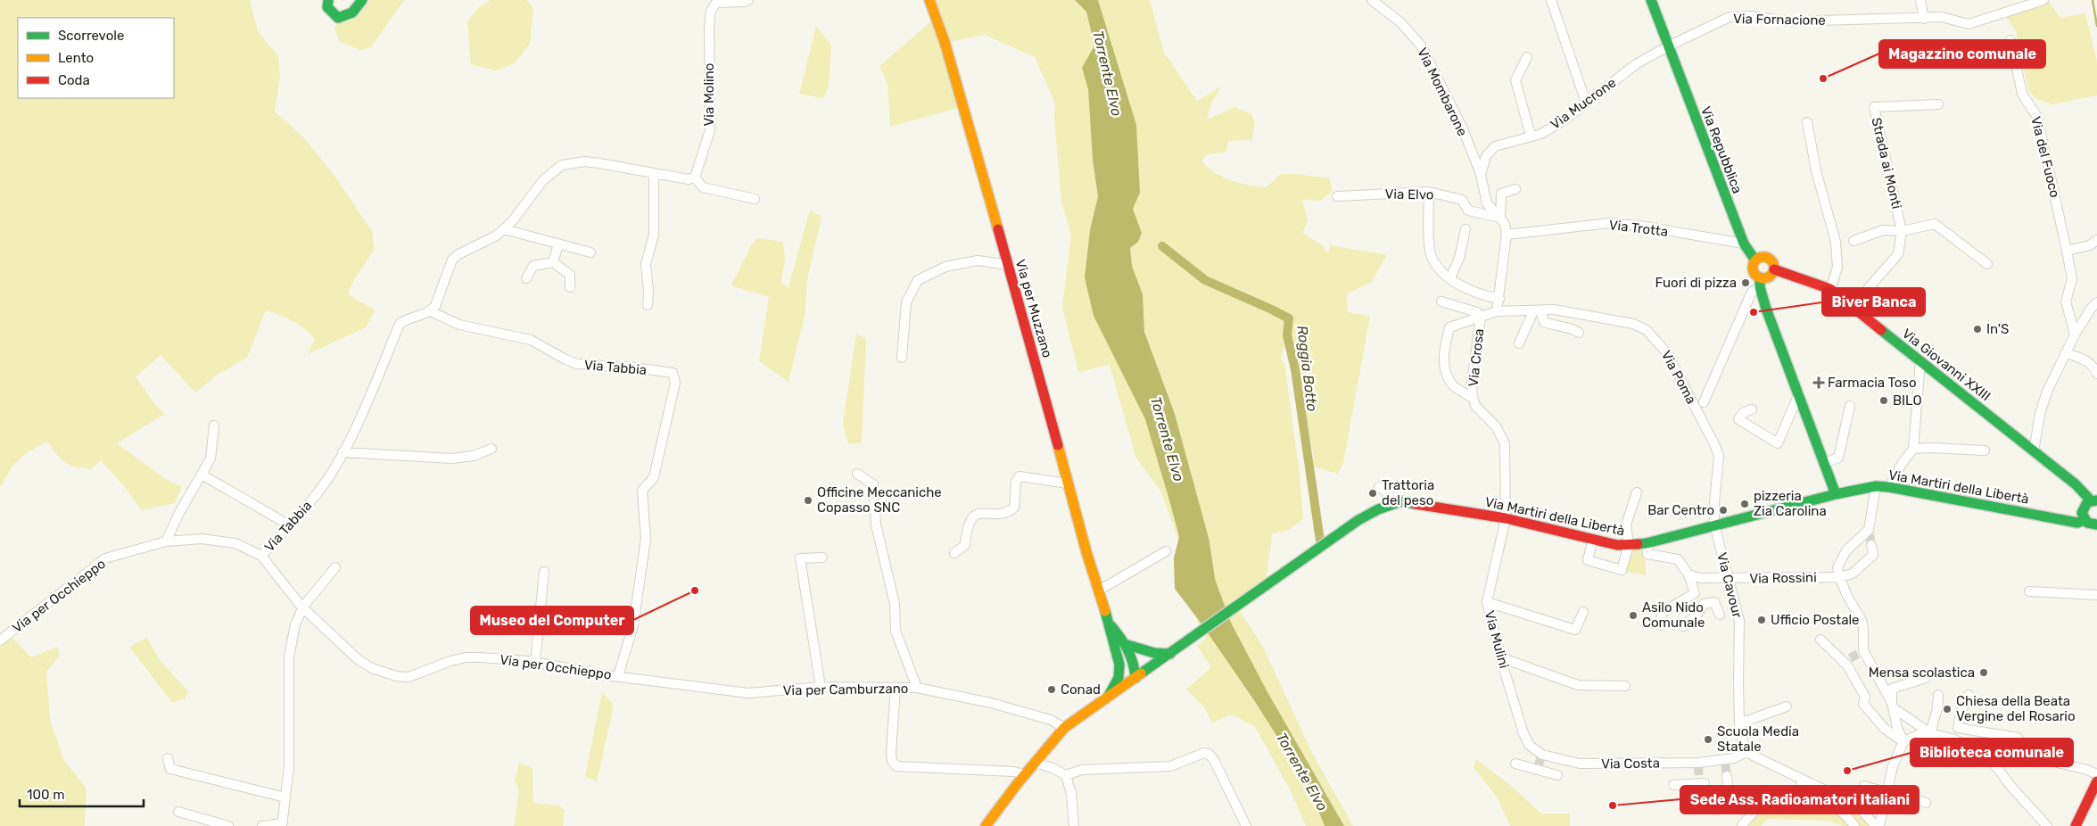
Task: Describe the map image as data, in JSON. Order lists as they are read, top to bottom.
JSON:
{
  "streets": {
    "main road": [
      "Via Repubblica",
      "Via per Muzzano",
      "Via Giovanni XXIII",
      "Via Martiri della Libertà"
    ],
    "street": [
      "Via Fornacione",
      "Via Mombarone",
      "Via Molino",
      "Via Mucrone",
      "Via del Fuoco",
      "Strada ai Monti",
      "Via Elvo",
      "Via Trotta",
      "Via Crosa",
      "Via Tabbia",
      "Via Poma",
      "Via Rossini",
      "Via Cavour",
      "Via per Occhieppo",
      "Via Mulini",
      "Via per Camburzano",
      "Via Costa"
    ]
  },
  "crossings": [
    ["Via Fornacione", "Via Mucrone"],
    ["Via Fornacione", "Via Repubblica"],
    ["Via Mombarone", "Via Mucrone"],
    ["Via Mucrone", "Via Repubblica"],
    ["Via Mucrone", "Via Elvo"],
    ["Via Repubblica", "Via Trotta"],
    ["Via Repubblica", "Via Giovanni XXIII"],
    ["Strada ai Monti", "Via Giovanni XXIII"],
    ["Via Crosa", "Via Poma"],
    ["Via Crosa", "Via Martiri della Libertà"],
    ["Via Crosa", "Via Mulini"],
    ["Via Tabbia", "Via per Occhieppo"],
    ["Via Poma", "Via Martiri della Libertà"],
    ["Via Poma", "Via Cavour"],
    ["Via Martiri della Libertà", "Via Cavour"],
    ["Via Martiri della Libertà", "Via Mulini"],
    ["Via Rossini", "Via Cavour"],
    ["Via Cavour", "Via Costa"],
    ["Via per Occhieppo", "Via per Camburzano"],
    ["Via Mulini", "Via Costa"]
  ],
  "water": ["Torrente Elvo", "Roggia Botto"],
  "places": {
    "other": [
      "Magazzino comunale",
      "Fuori di pizza",
      "Biver Banca",
      "In'S",
      "BILO",
      "Trattoria del peso",
      "Officine Meccaniche Copasso SNC",
      "pizzeria Zia Carolina",
      "Bar Centro",
      "Museo del Computer",
      "Asilo Nido Comunale",
      "Ufficio Postale",
      "Mensa scolastica",
      "Conad",
      "Chiesa della Beata Vergine del Rosario",
      "Scuola Media Statale",
      "Biblioteca comunale",
      "Sede Ass. Radioamatori Italiani"
    ],
    "health": ["Farmacia Toso"]
  },
  "legend": ["Scorrevole", "Lento", "Coda"],
  "scale_bar": "100 m"
}
